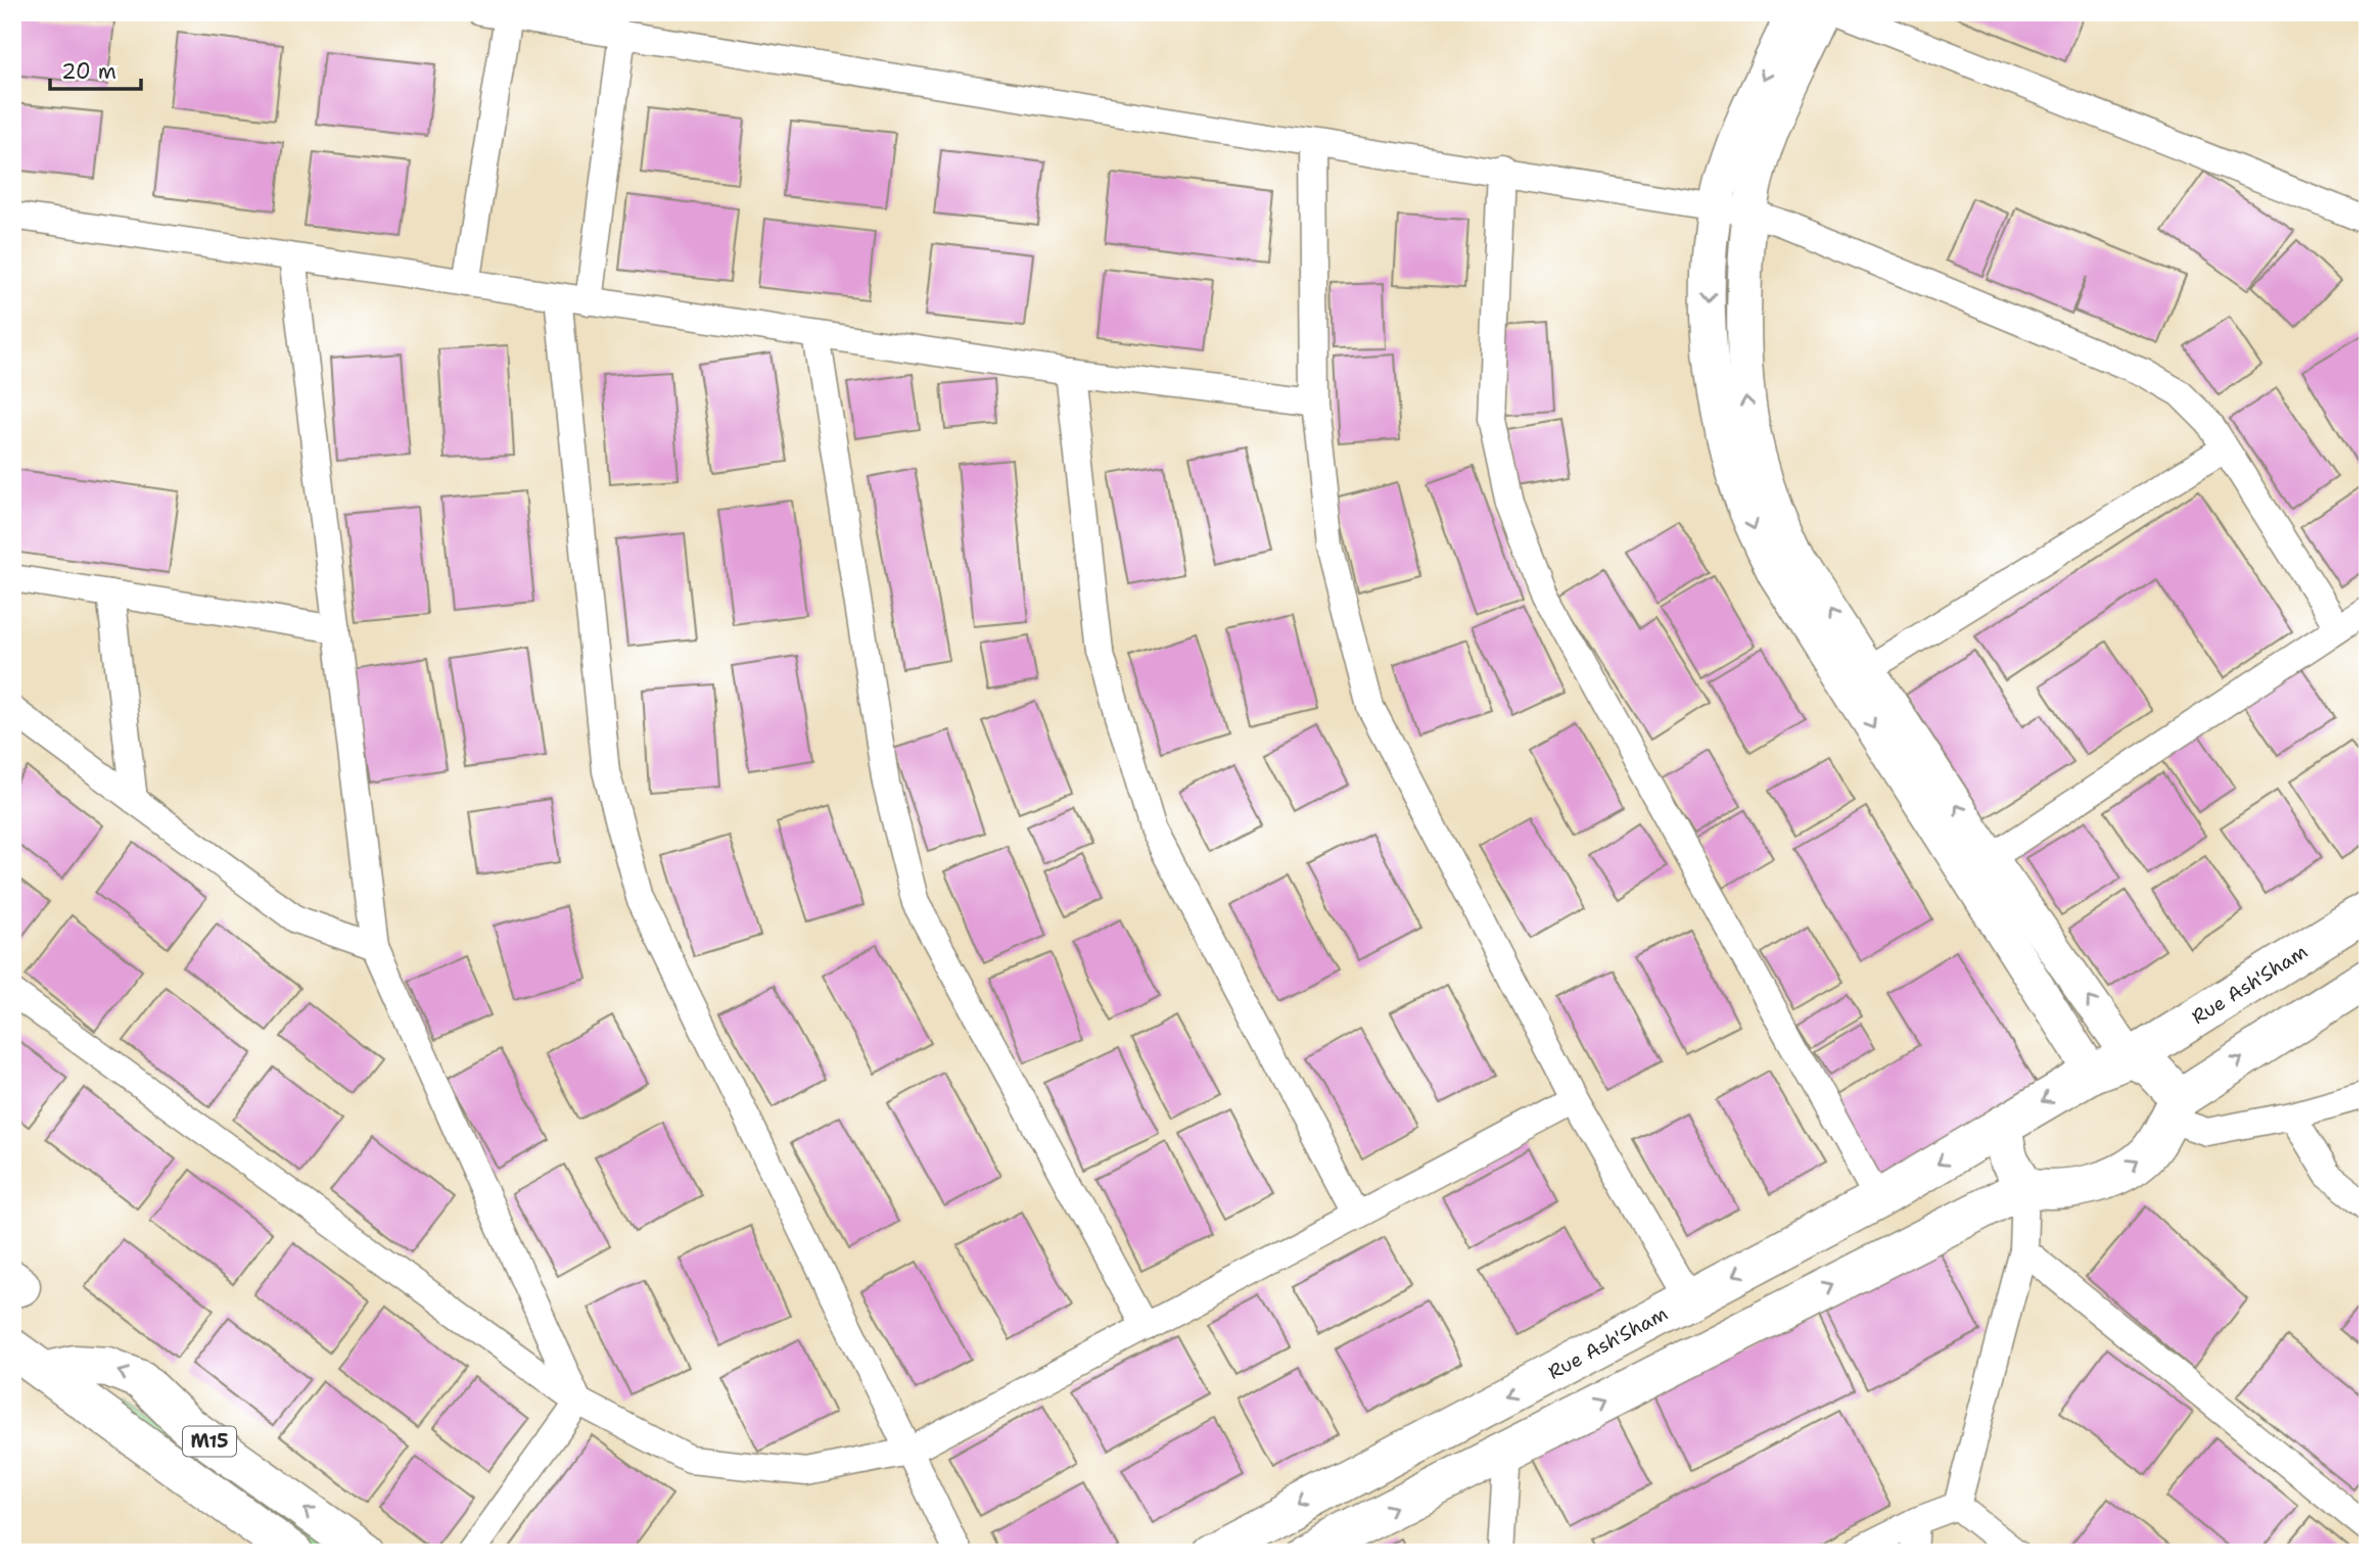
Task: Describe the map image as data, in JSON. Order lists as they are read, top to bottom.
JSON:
{
  "streets": {
    "main road": ["Rue Ash'Sham", "M15"]
  },
  "scale_bar": "20 m"
}
